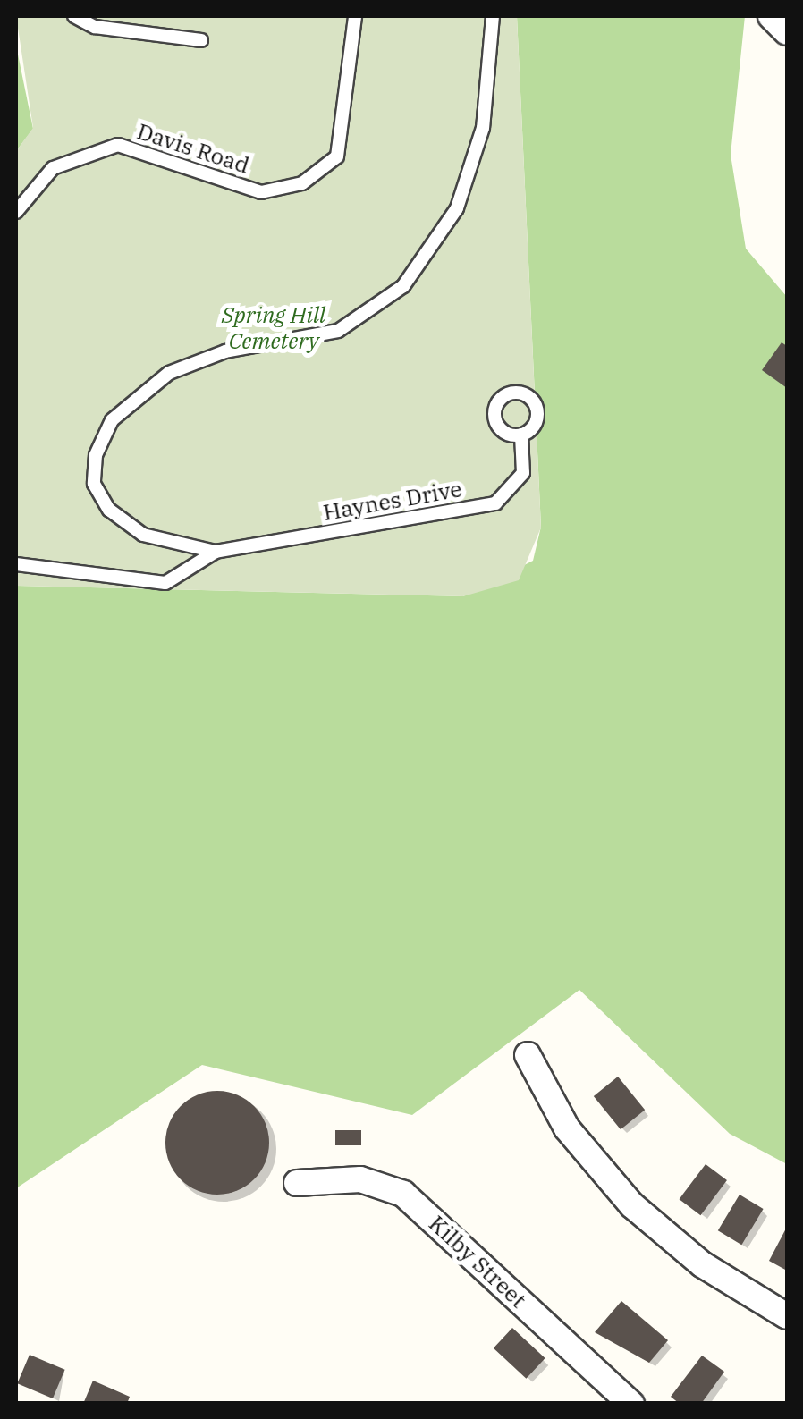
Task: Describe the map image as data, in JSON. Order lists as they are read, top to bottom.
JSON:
{
  "streets": {
    "street": ["Kilby Street"],
    "lane": ["Davis Road", "Haynes Drive"]
  },
  "parks": ["Spring Hill Cemetery"]
}
